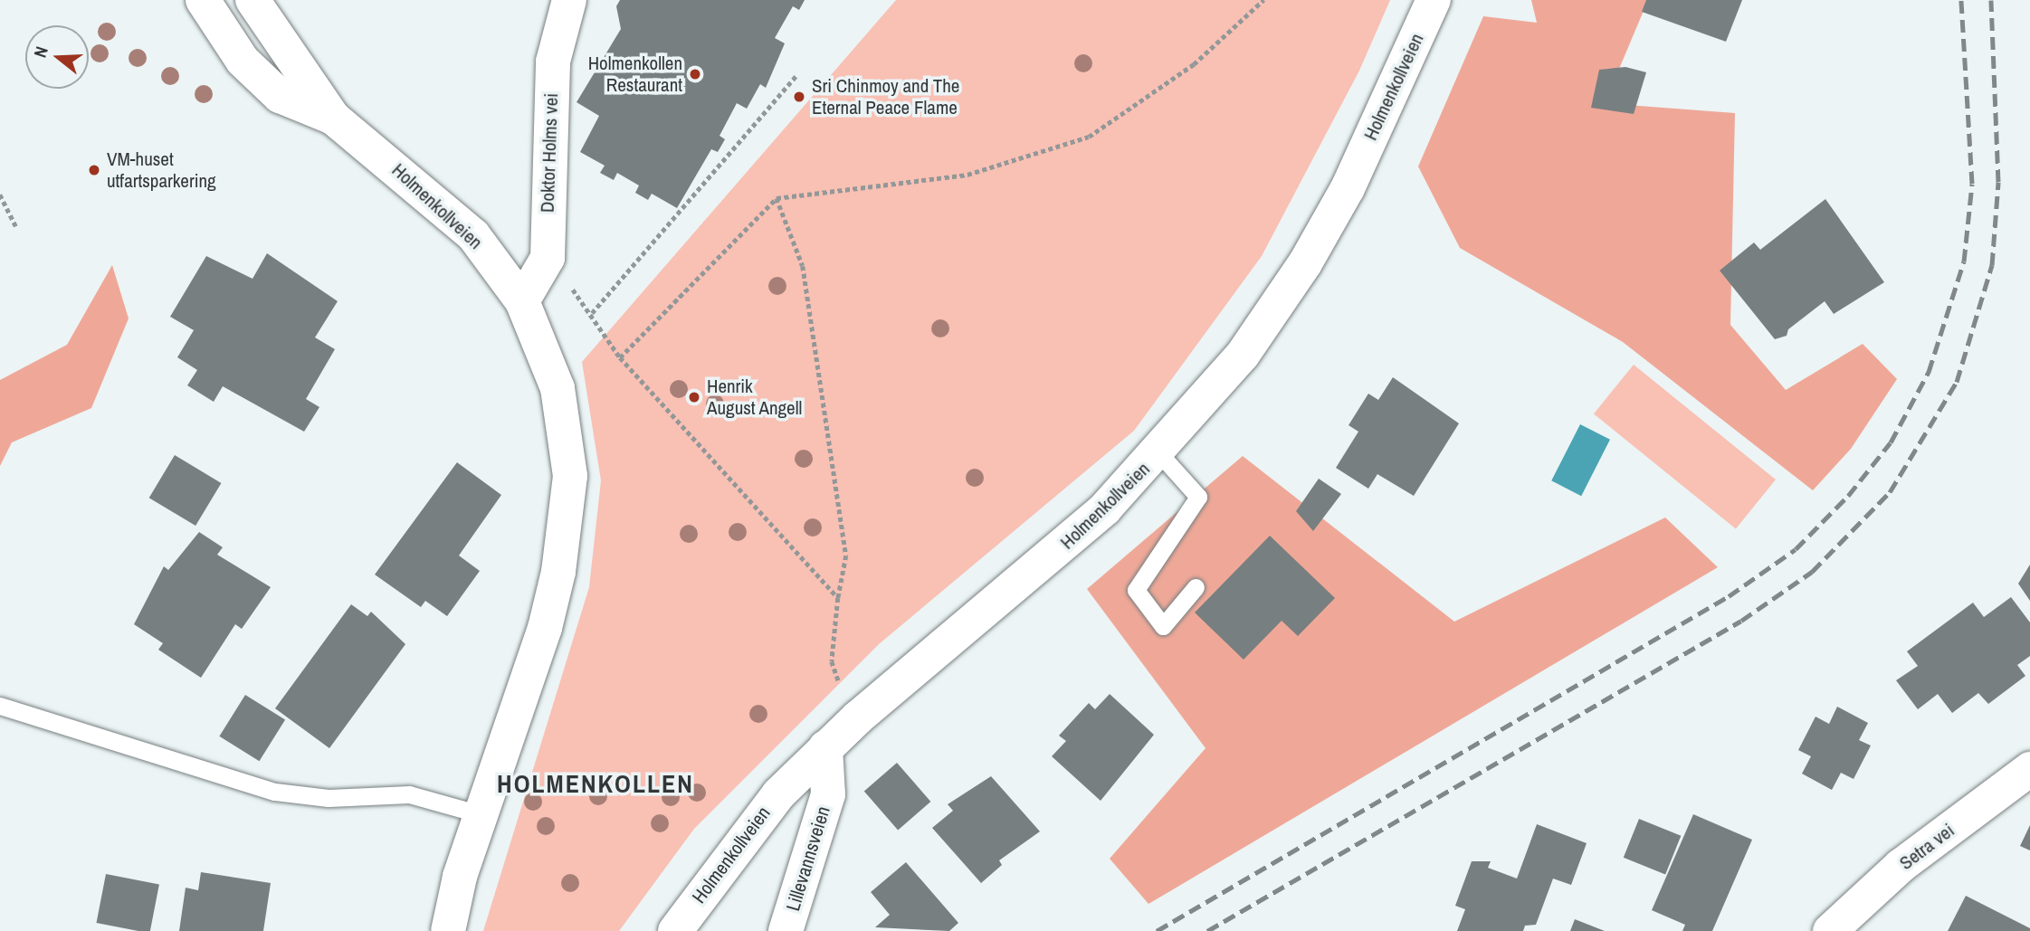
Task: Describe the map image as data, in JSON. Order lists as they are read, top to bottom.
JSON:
{
  "streets": {
    "main road": [
      "Holmenkollveien",
      "Doktor Holms vei",
      "Setra vei",
      "Lillevannsveien"
    ]
  },
  "crossings": [
    ["Holmenkollveien", "Doktor Holms vei"],
    ["Holmenkollveien", "Lillevannsveien"]
  ],
  "districts": ["HOLMENKOLLEN"],
  "places": [
    "Holmenkollen Restaurant",
    "Sri Chinmoy and The Eternal Peace Flame",
    "VM-huset utfartsparkering",
    "Henrik August Angell"
  ],
  "north": "left"
}
